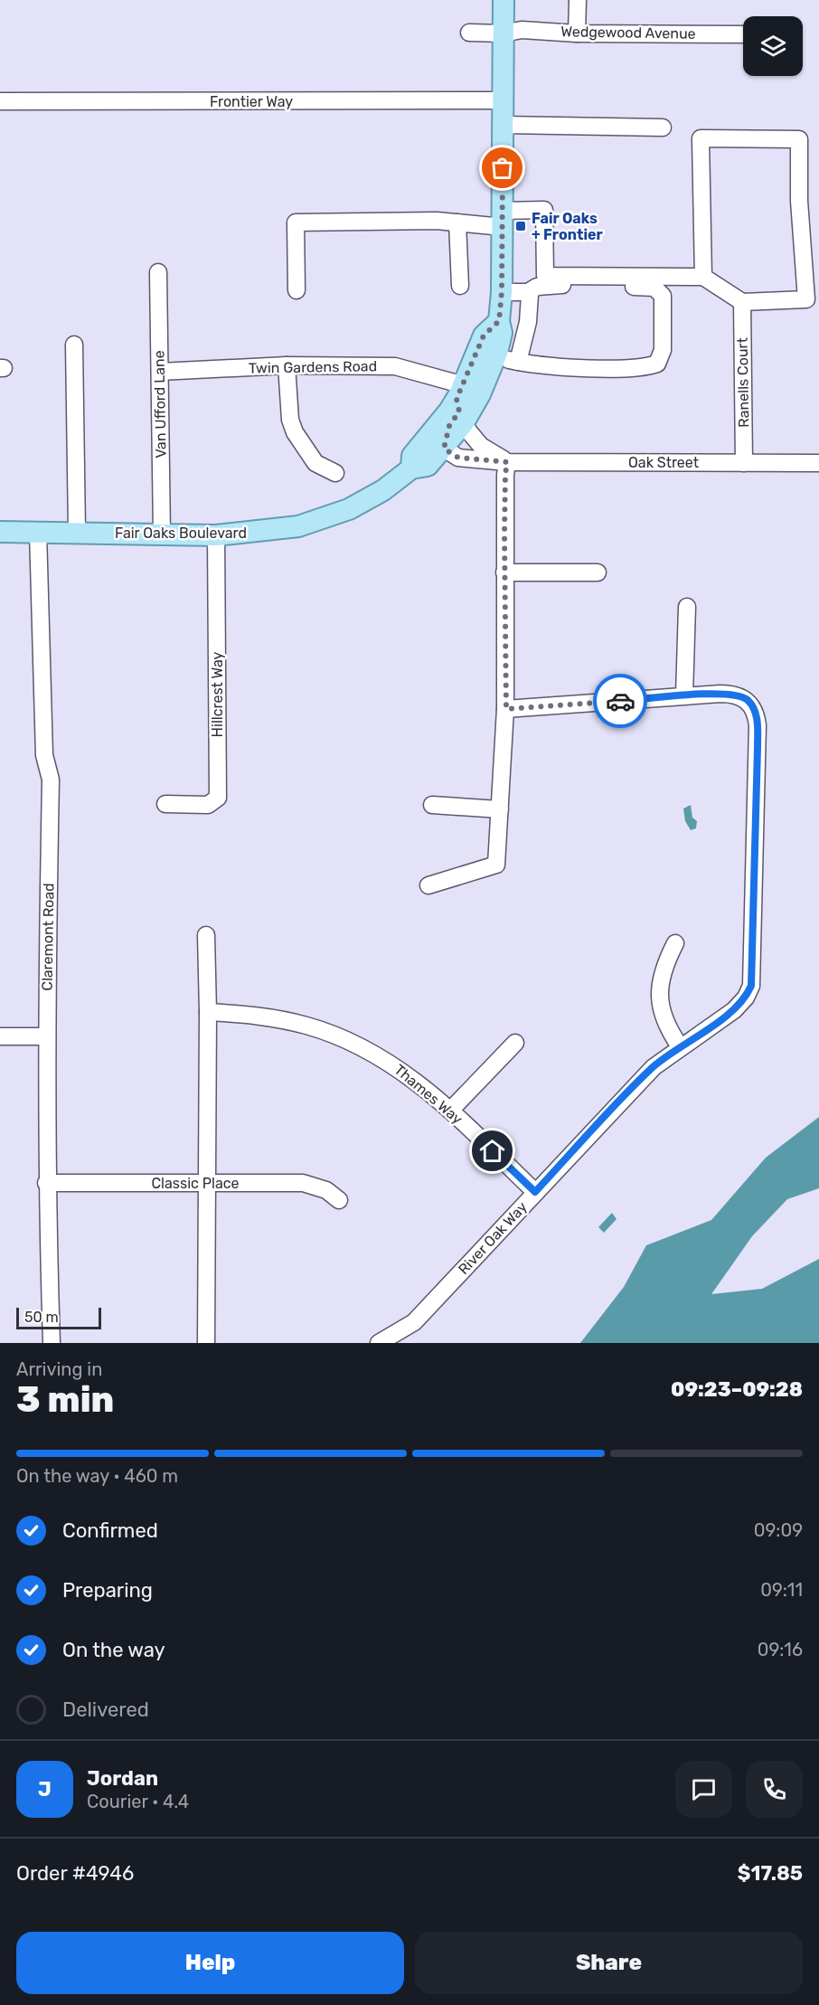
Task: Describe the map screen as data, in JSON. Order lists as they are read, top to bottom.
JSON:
{
  "streets": {
    "main road": ["Fair Oaks Boulevard"],
    "street": [
      "Wedgewood Avenue",
      "Frontier Way",
      "Twin Gardens Road",
      "Ranells Court",
      "Van Ufford Lane",
      "Oak Street",
      "Hillcrest Way",
      "Claremont Road",
      "Thames Way",
      "Classic Place",
      "River Oak Way"
    ]
  },
  "crossings": [
    ["Wedgewood Avenue", "Fair Oaks Boulevard"],
    ["Frontier Way", "Fair Oaks Boulevard"],
    ["Twin Gardens Road", "Van Ufford Lane"],
    ["Twin Gardens Road", "Fair Oaks Boulevard"],
    ["Ranells Court", "Oak Street"],
    ["Van Ufford Lane", "Fair Oaks Boulevard"],
    ["Oak Street", "Fair Oaks Boulevard"],
    ["Fair Oaks Boulevard", "Hillcrest Way"],
    ["Fair Oaks Boulevard", "Claremont Road"],
    ["Claremont Road", "Classic Place"],
    ["Thames Way", "River Oak Way"]
  ],
  "places": {
    "transit": ["Fair Oaks + Frontier"]
  },
  "scale_bar": "50 m",
  "page": {
    "scale": "50 m",
    "heading": ["3 min", "Arriving in", "09:23–09:28"],
    "panel": [
      "Jordan",
      "Courier · 4.4",
      "Order #4946",
      "$17.85"
    ],
    "bar": "On the way · 460 m",
    "list": [
      ["Confirmed", "09:09"],
      ["Preparing", "09:11"],
      ["On the way", "09:16"],
      "Delivered"
    ],
    "round": "J",
    "buttons": ["Help", "Share"]
  }
}
